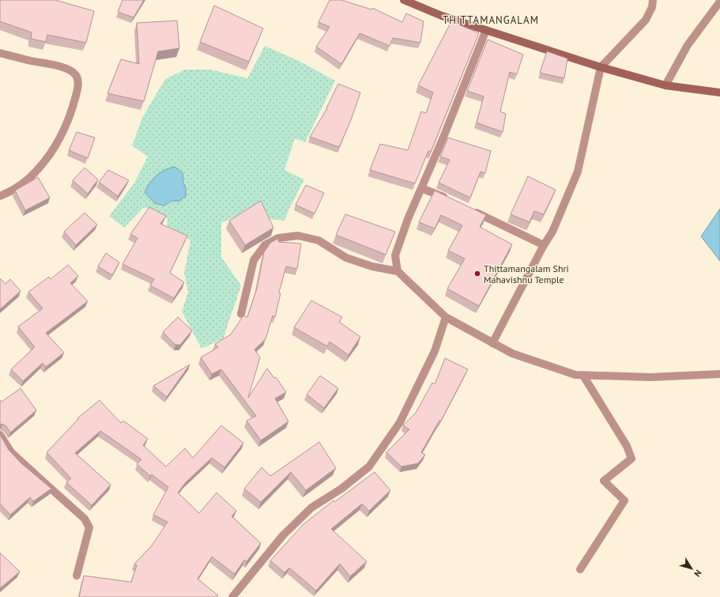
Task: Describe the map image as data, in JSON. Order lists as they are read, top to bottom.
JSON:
{
  "districts": ["THITTAMANGALAM"],
  "places": ["Thittamangalam Shri Mahavishnu Temple"],
  "north": "bottom right"
}
